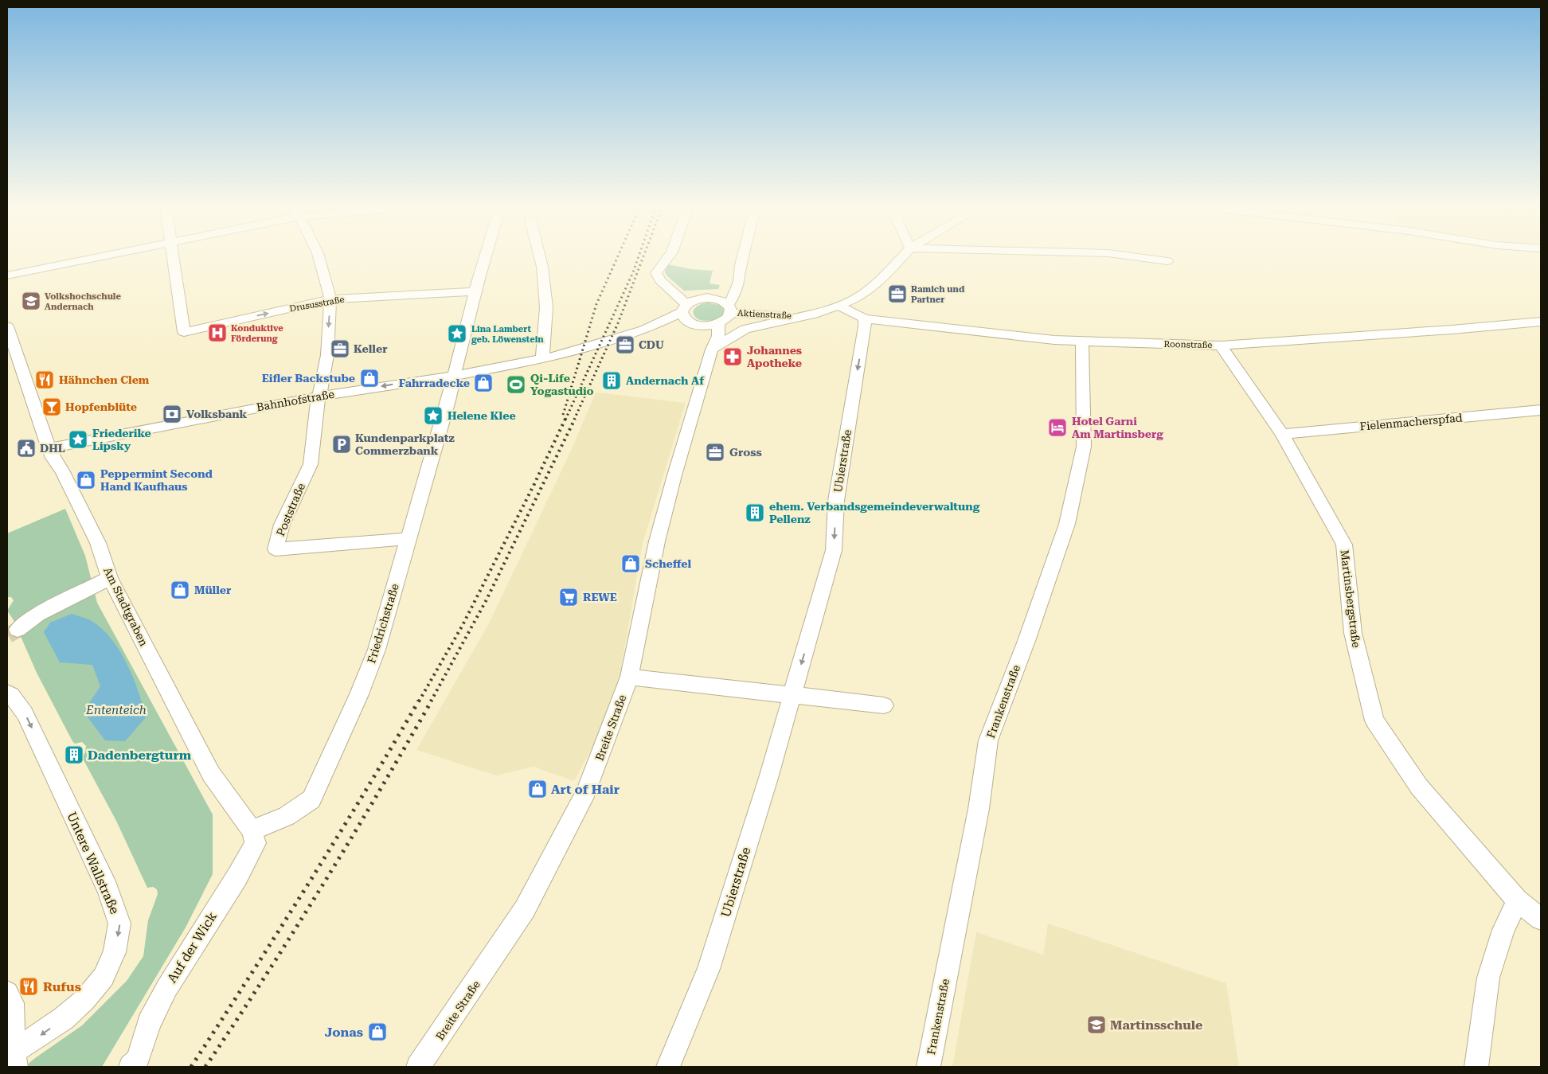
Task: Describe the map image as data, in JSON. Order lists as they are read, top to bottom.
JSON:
{
  "streets": {
    "street": [
      "Drususstraße",
      "Aktienstraße",
      "Roonstraße",
      "Bahnhofstraße",
      "Fielenmacherspfad",
      "Ubierstraße",
      "Poststraße",
      "Martinsbergstraße",
      "Am Stadtgraben",
      "Friedrichstraße",
      "Frankenstraße",
      "Breite Straße",
      "Untere Wallstraße",
      "Auf der Wick"
    ]
  },
  "crossings": [
    ["Drususstraße", "Friedrichstraße"],
    ["Aktienstraße", "Roonstraße"],
    ["Aktienstraße", "Bahnhofstraße"],
    ["Aktienstraße", "Breite Straße"],
    ["Roonstraße", "Ubierstraße"],
    ["Roonstraße", "Martinsbergstraße"],
    ["Roonstraße", "Frankenstraße"],
    ["Bahnhofstraße", "Poststraße"],
    ["Bahnhofstraße", "Am Stadtgraben"],
    ["Bahnhofstraße", "Friedrichstraße"],
    ["Bahnhofstraße", "Breite Straße"],
    ["Fielenmacherspfad", "Martinsbergstraße"],
    ["Poststraße", "Friedrichstraße"],
    ["Am Stadtgraben", "Friedrichstraße"],
    ["Am Stadtgraben", "Auf der Wick"],
    ["Friedrichstraße", "Auf der Wick"]
  ],
  "one_way": ["Ubierstraße", "Untere Wallstraße"],
  "water": ["Ententeich"],
  "places": {
    "office": [
      "Ramich und Partner",
      "CDU",
      "Keller",
      "Gross"
    ],
    "school or university": ["Volkshochschule Andernach", "Martinsschule"],
    "hospital": ["Konduktive Förderung"],
    "place": ["Lina Lambert geb. Löwenstein", "Helene Klee", "Friederike Lipsky"],
    "pharmacy": ["Johannes Apotheke"],
    "shop": [
      "Eifler Backstube",
      "Fahrradecke",
      "Peppermint Second Hand Kaufhaus",
      "Scheffel",
      "Müller",
      "Art of Hair",
      "Jonas"
    ],
    "restaurant": ["Hähnchen Clem", "Rufus"],
    "building": ["Andernach Af", "ehem. Verbandsgemeindeverwaltung Pellenz", "Dadenbergturm"],
    "sports": ["Qi-Life Yogastudio"],
    "bar": ["Hopfenblüte"],
    "bank": ["Volksbank"],
    "hotel": ["Hotel Garni Am Martinsberg"],
    "parking": ["Kundenparkplatz Commerzbank"],
    "public building": ["DHL"],
    "supermarket": ["REWE"]
  }
}
